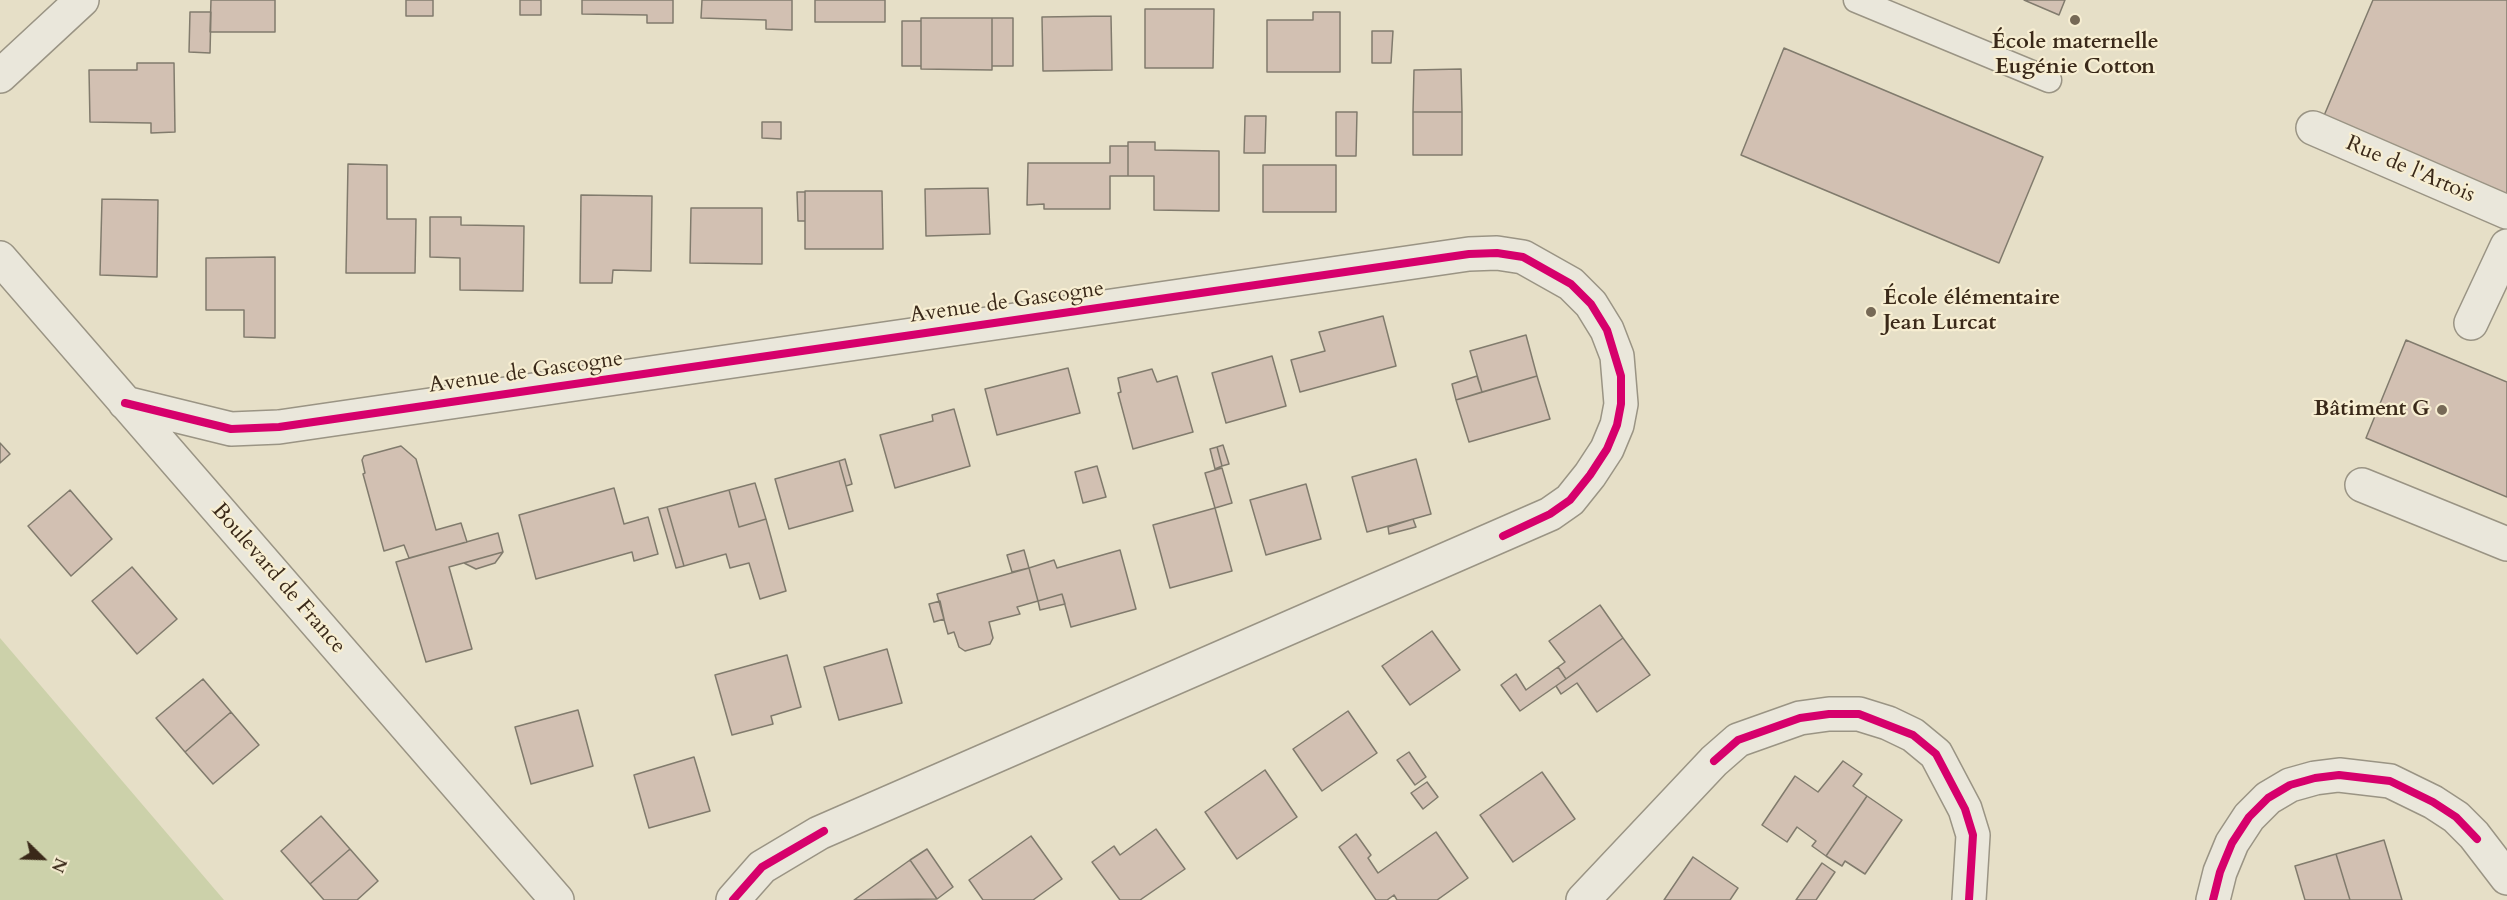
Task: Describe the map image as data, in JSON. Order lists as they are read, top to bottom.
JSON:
{
  "streets": {
    "street": ["Rue de l'Artois", "Avenue de Gascogne", "Boulevard de France"]
  },
  "crossings": [
    ["Avenue de Gascogne", "Boulevard de France"]
  ],
  "places": ["École maternelle Eugénie Cotton", "École élémentaire Jean Lurcat", "Bâtiment G"],
  "north": "bottom right"
}
